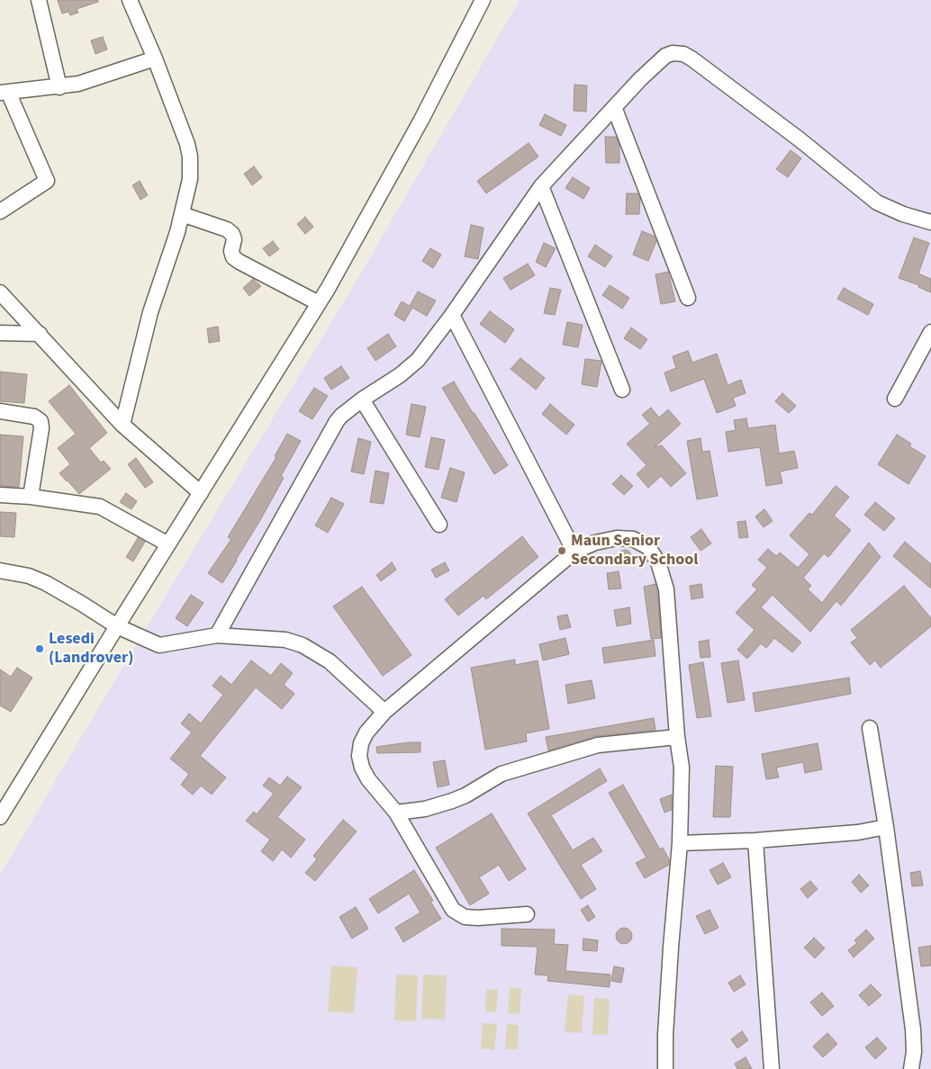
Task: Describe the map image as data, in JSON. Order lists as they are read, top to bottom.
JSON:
{
  "places": ["Maun Senior Secondary School", "Lesedi (Landrover)"]
}
